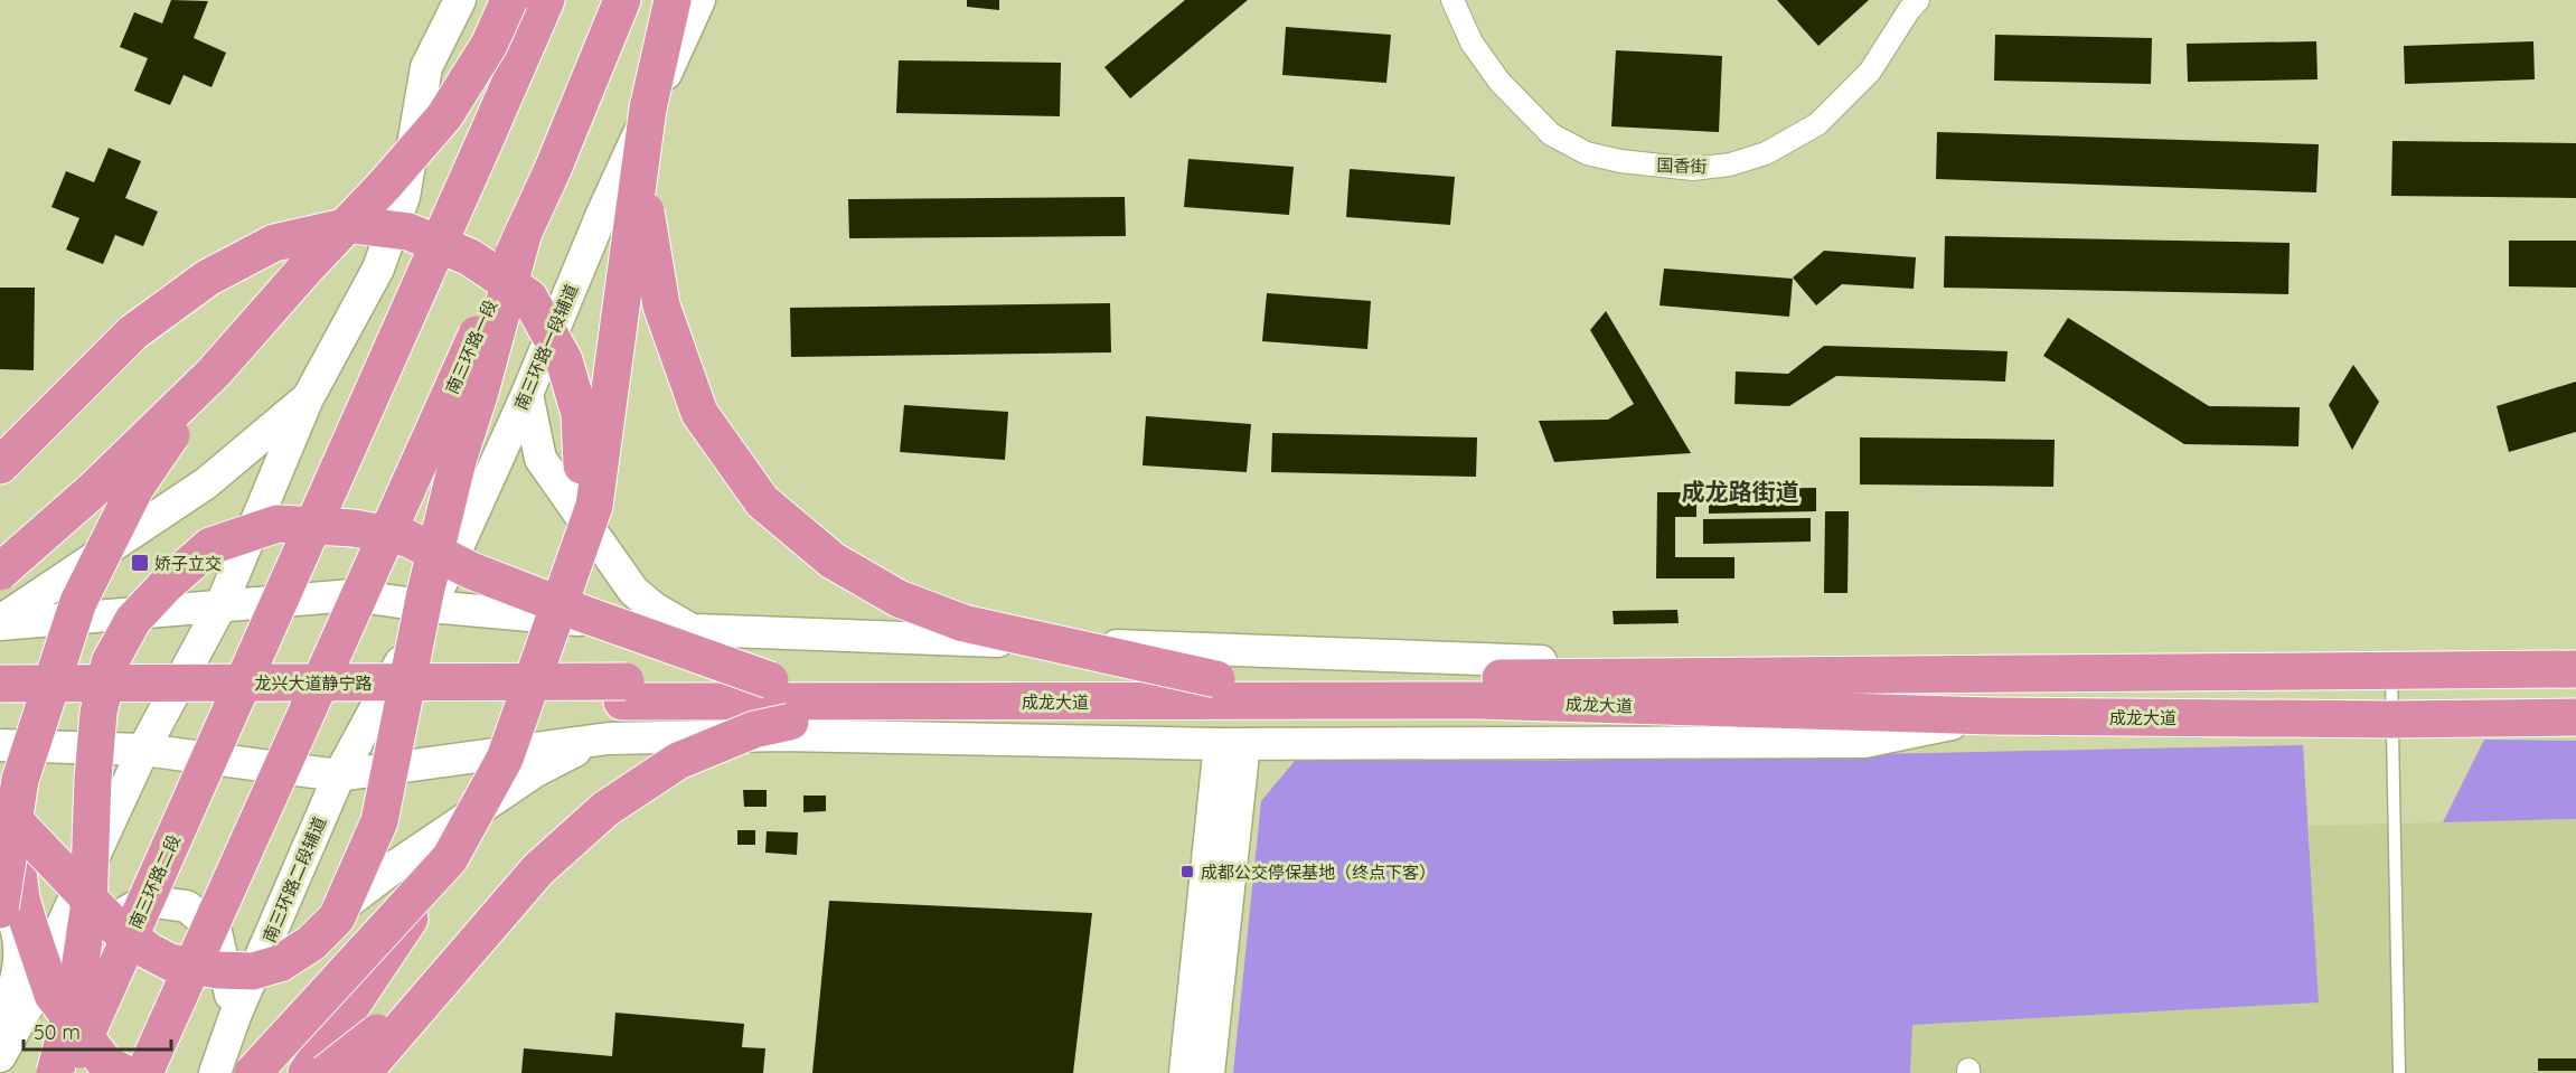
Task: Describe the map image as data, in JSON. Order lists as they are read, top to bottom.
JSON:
{
  "streets": {
    "highway": [
      "南三环路一段",
      "龙兴大道静宁路",
      "成龙大道",
      "南三环路二段"
    ],
    "main road": ["南三环路一段辅道", "南三环路二段辅道"],
    "street": ["国香街"]
  },
  "crossings": [
    ["南三环路一段辅道", "南三环路二段辅道"],
    ["龙兴大道静宁路", "成龙大道"]
  ],
  "districts": ["成龙路街道"],
  "places": {
    "transit": ["娇子立交", "成都公交停保基地（终点下客）"]
  },
  "scale_bar": "50 m"
}
